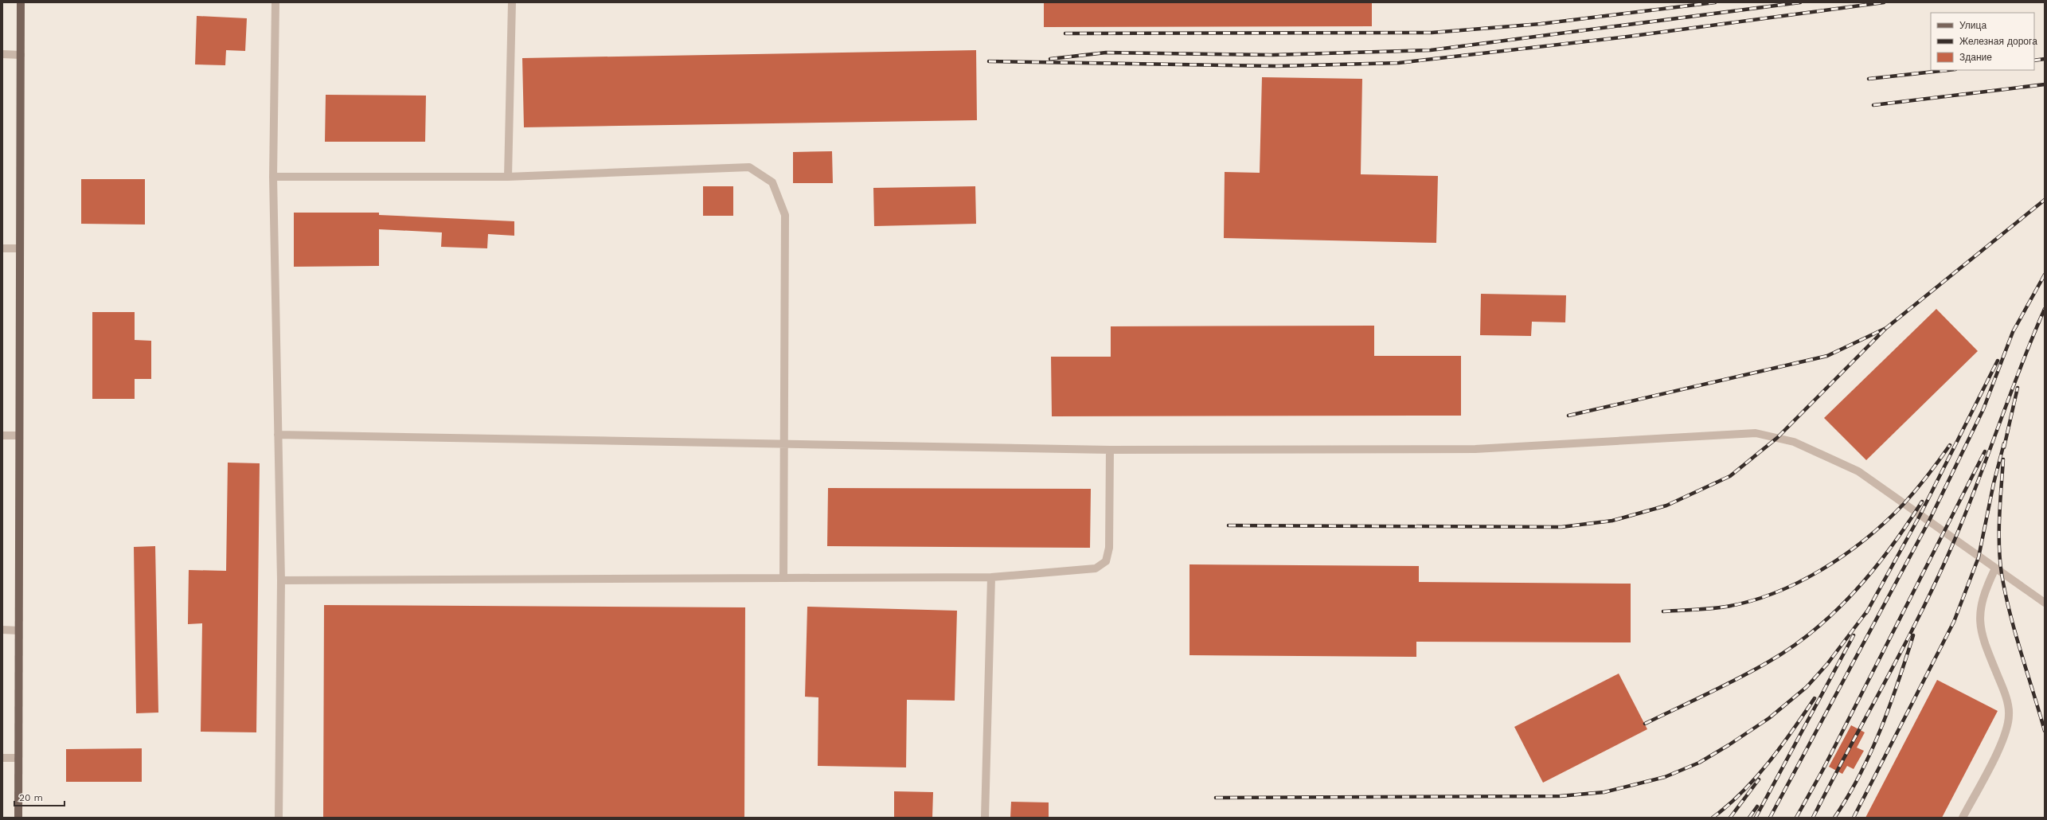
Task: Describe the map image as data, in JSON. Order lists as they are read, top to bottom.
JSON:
{
  "legend": ["Улица", "Железная дорога", "Здание"],
  "scale_bar": "20 m"
}
